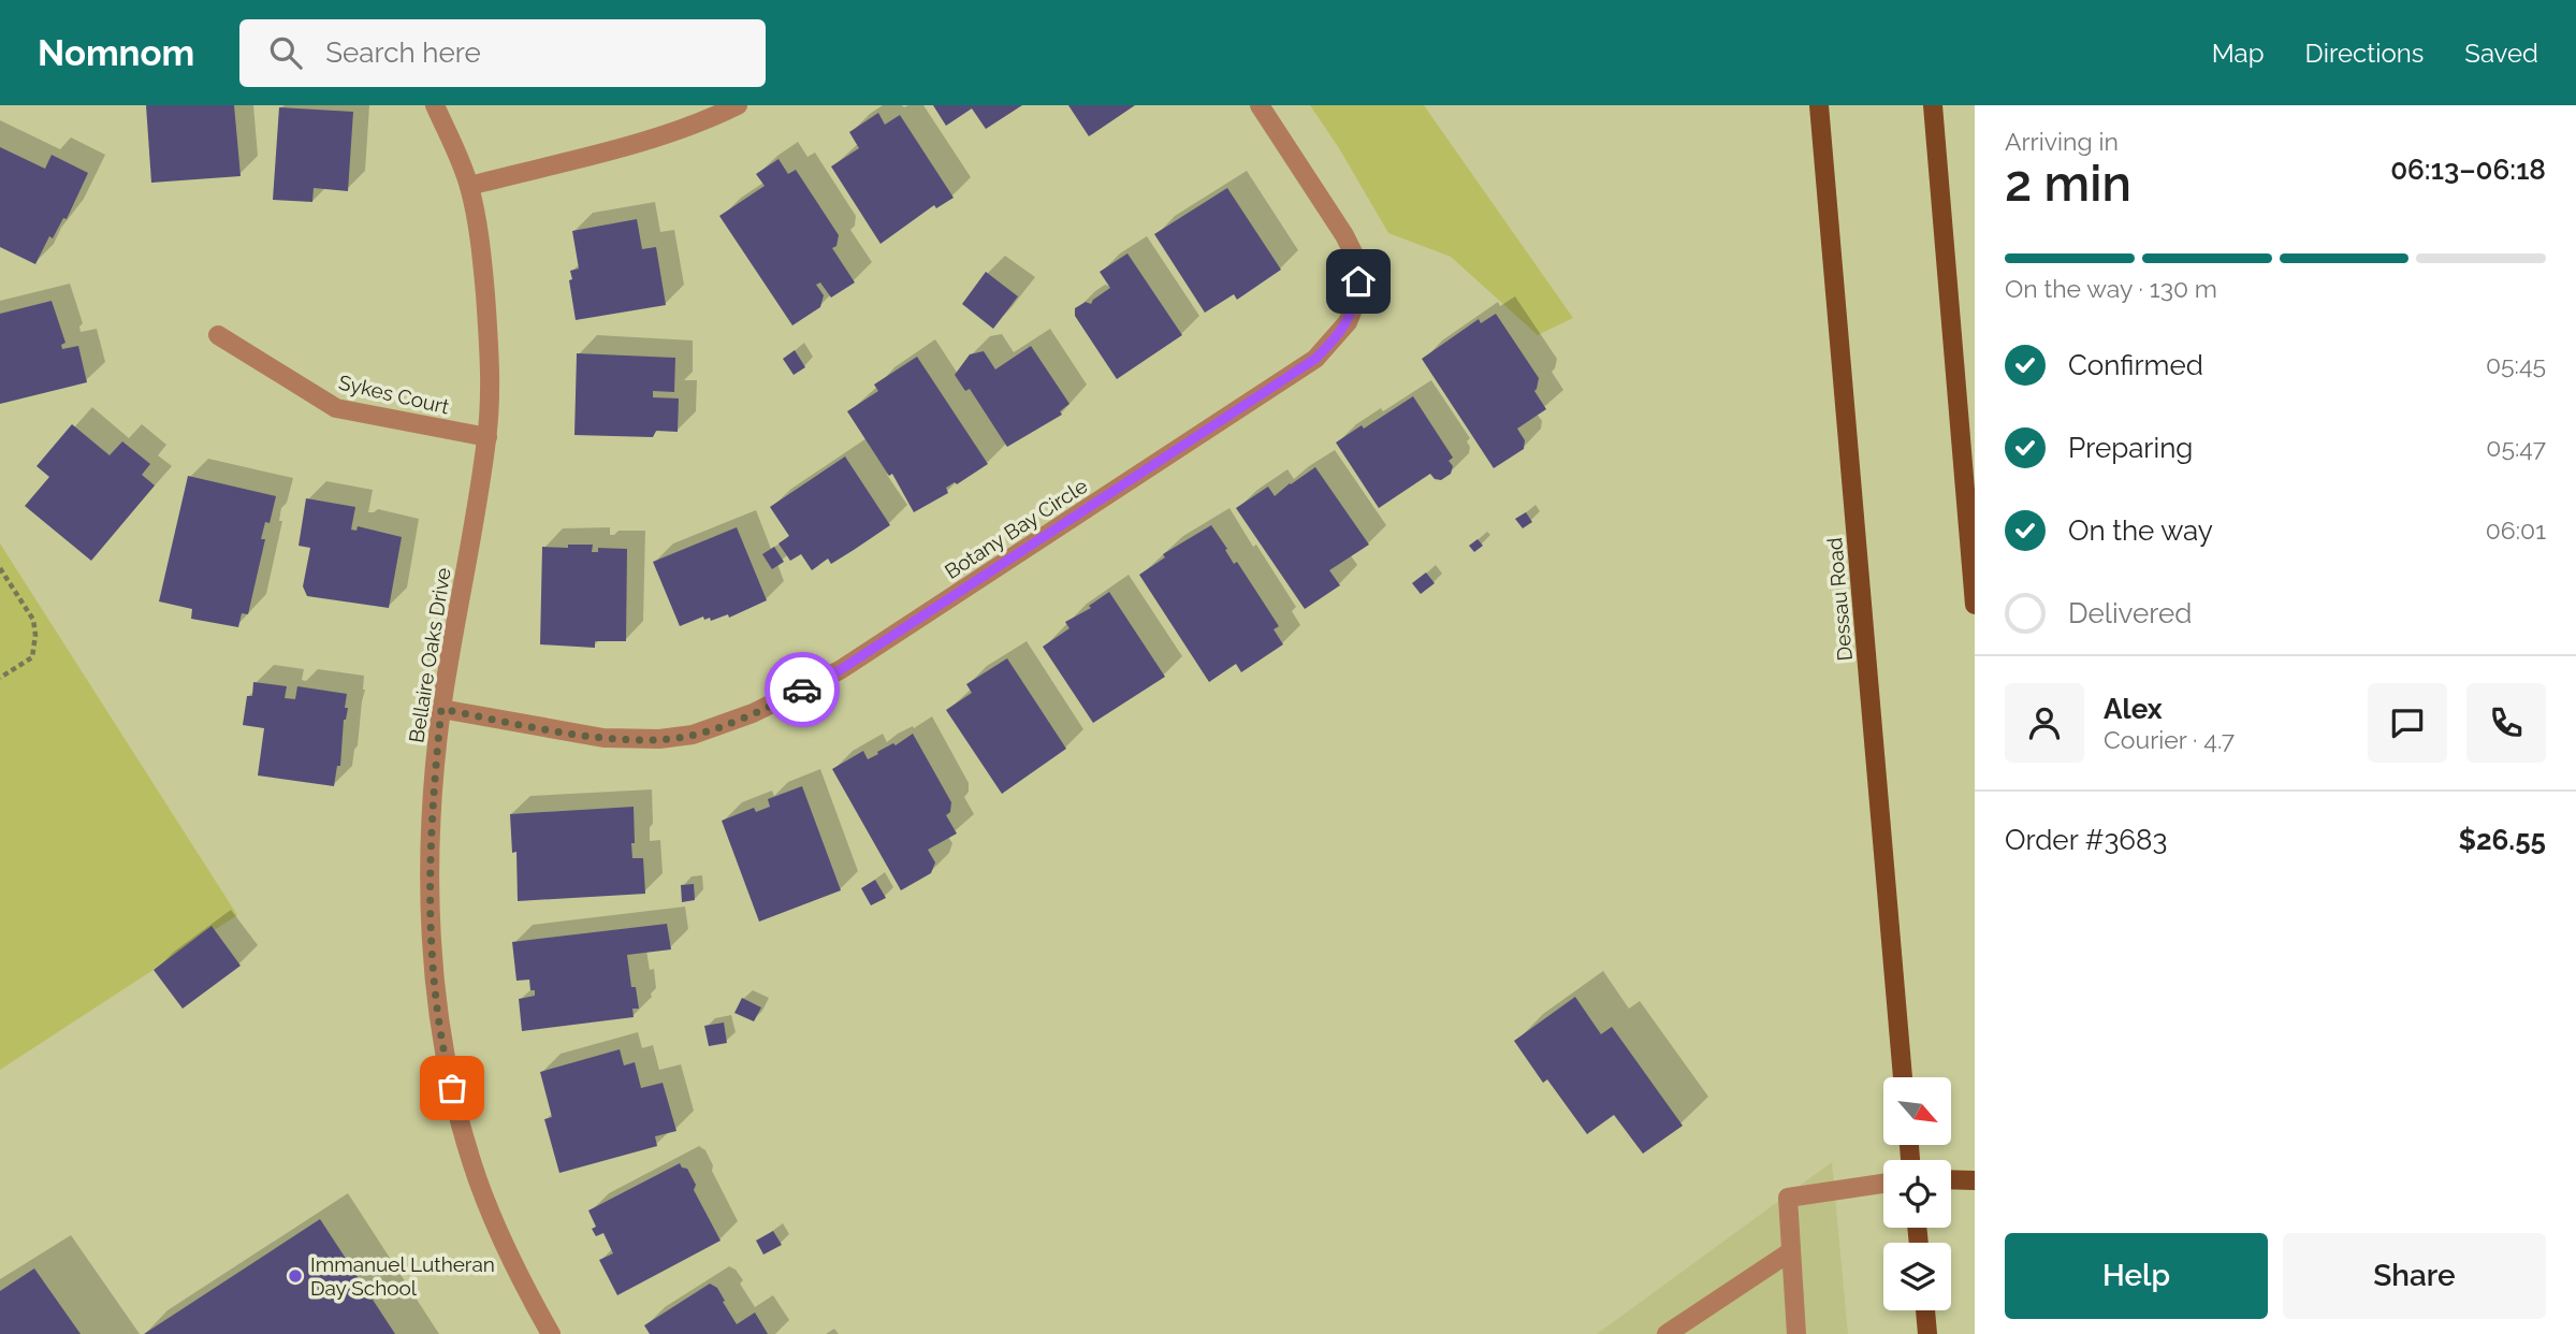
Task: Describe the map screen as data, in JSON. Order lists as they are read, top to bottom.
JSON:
{
  "streets": {
    "main road": ["Dessau Road"],
    "street": ["Sykes Court", "Botany Bay Circle", "Bellaire Oaks Drive"]
  },
  "crossings": [
    ["Sykes Court", "Bellaire Oaks Drive"],
    ["Botany Bay Circle", "Bellaire Oaks Drive"]
  ],
  "places": ["Immanuel Lutheran Day School"],
  "north": "bottom right",
  "page": {
    "header": "Nomnom",
    "search": "Search here",
    "nav": ["Map", "Directions", "Saved"],
    "heading": ["2 min", "Arriving in", "06:13–06:18"],
    "panel": [
      "Alex",
      "Courier · 4.7",
      "Order #3683",
      "$26.55"
    ],
    "bar": "On the way · 130 m",
    "list": [
      ["Confirmed", "05:45"],
      ["Preparing", "05:47"],
      ["On the way", "06:01"],
      "Delivered"
    ],
    "buttons": ["Help", "Share"]
  }
}
